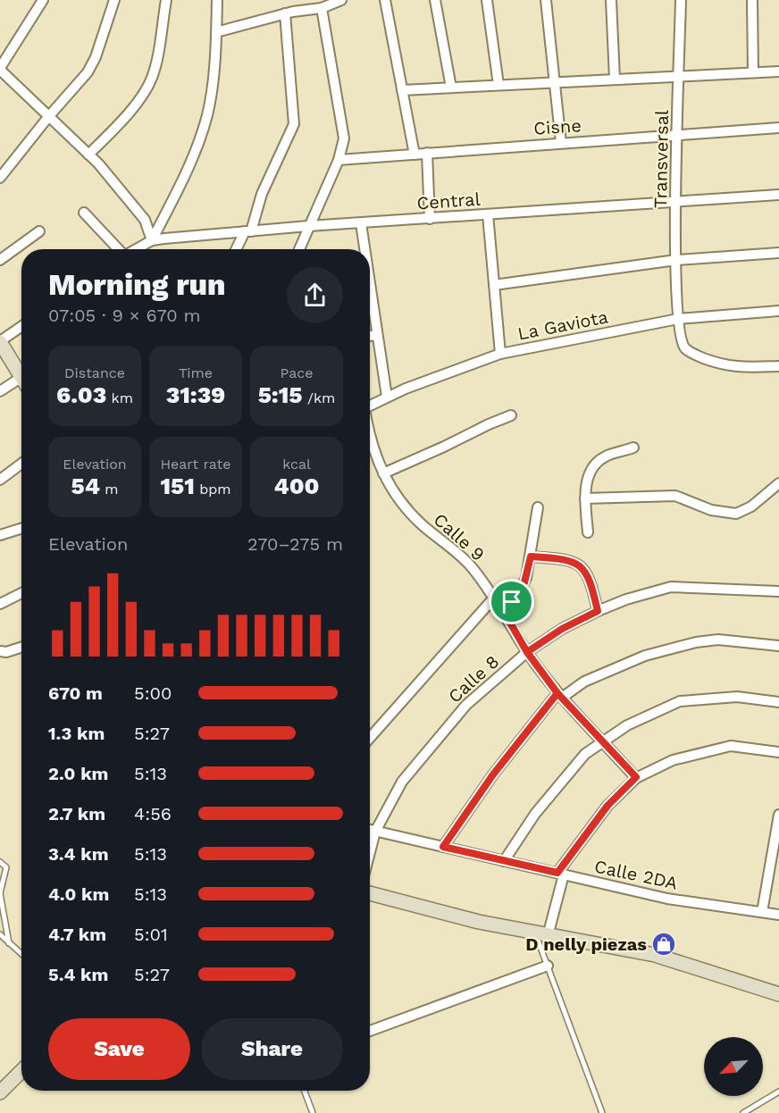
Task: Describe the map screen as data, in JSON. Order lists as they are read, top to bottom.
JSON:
{
  "streets": {
    "street": [
      "Cisne",
      "Transversal",
      "Central",
      "La Gaviota",
      "Calle 9",
      "Calle 8",
      "Calle 2DA"
    ]
  },
  "crossings": [
    ["Cisne", "Transversal"],
    ["Transversal", "Central"],
    ["Transversal", "La Gaviota"],
    ["Calle 9", "Calle 8"],
    ["Calle 8", "Calle 2DA"]
  ],
  "places": {
    "shop": ["D nelly piezas"]
  },
  "north": "bottom left",
  "page": {
    "heading": ["Morning run", "07:05 · 9 × 670 m"],
    "stats": [
      ["Distance", "6.03 km"],
      ["Time", "31:39"],
      ["Pace", "5:15 /km"],
      ["Elevation", "54 m"],
      ["Heart rate", "151 bpm"],
      ["kcal", "400"]
    ],
    "chart": ["Elevation", "270–275 m"],
    "list": [
      {
        "name": "670 m",
        "note": "5:00"
      },
      {
        "name": "1.3 km",
        "note": "5:27"
      },
      {
        "name": "2.0 km",
        "note": "5:13"
      },
      {
        "name": "2.7 km",
        "note": "4:56"
      },
      {
        "name": "3.4 km",
        "note": "5:13"
      },
      {
        "name": "4.0 km",
        "note": "5:13"
      },
      {
        "name": "4.7 km",
        "note": "5:01"
      },
      {
        "name": "5.4 km",
        "note": "5:27"
      }
    ],
    "buttons": ["Save", "Share"]
  }
}
